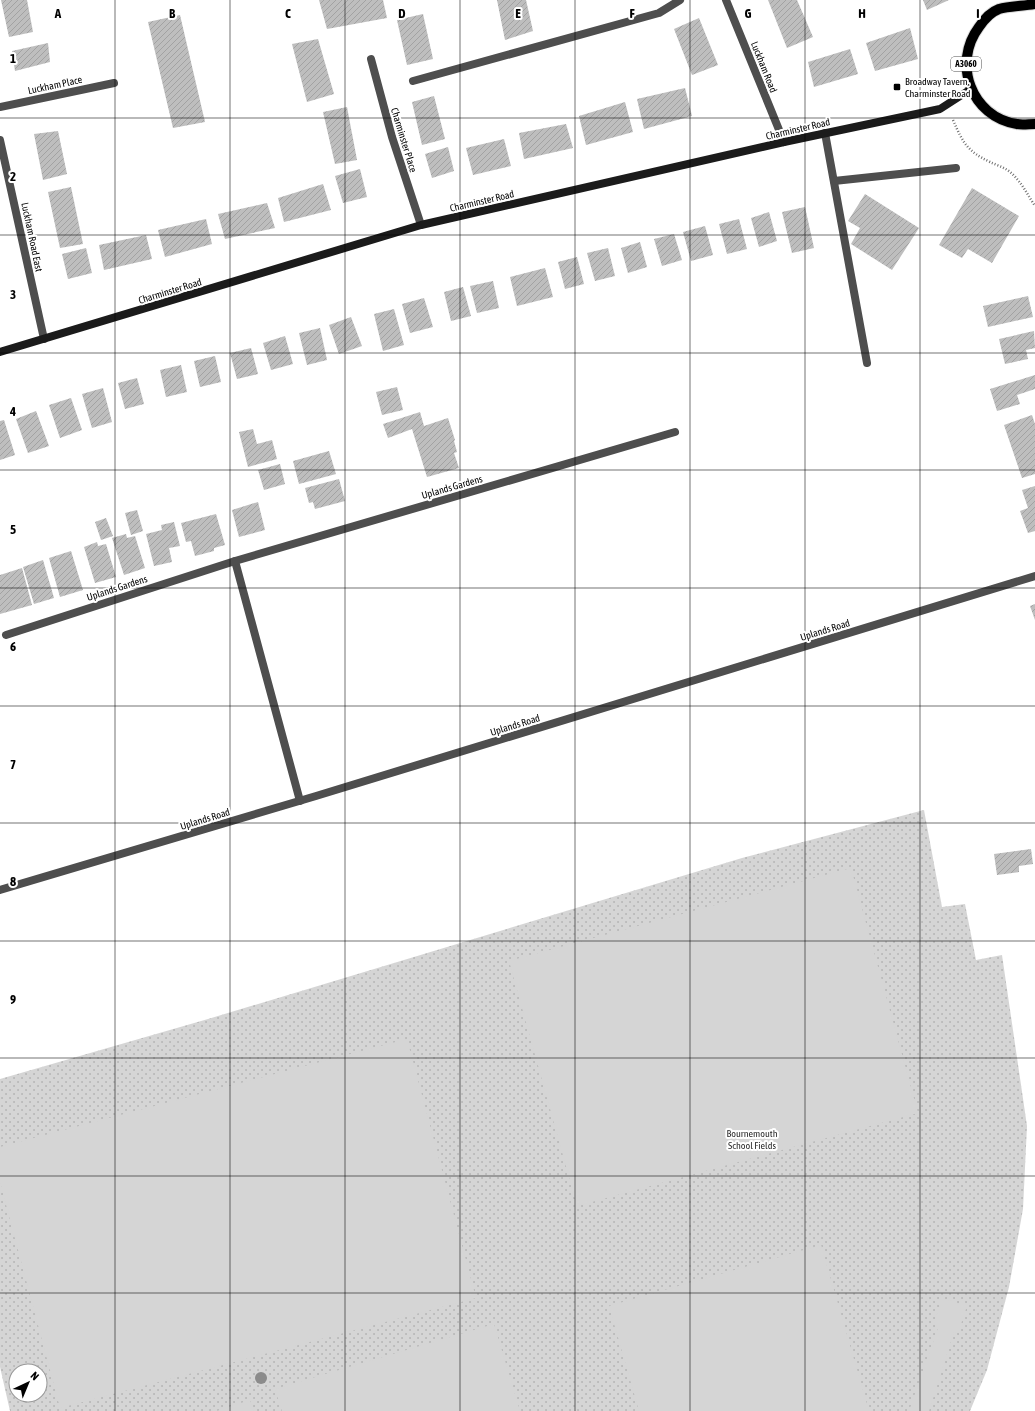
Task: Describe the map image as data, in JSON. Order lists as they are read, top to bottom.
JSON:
{
  "streets": {
    "main road": ["A3060", "Charminster Road"],
    "street": [
      "Luckham Road",
      "Luckham Place",
      "Charminster Place",
      "Luckham Road East",
      "Uplands Gardens",
      "Uplands Road"
    ]
  },
  "crossings": [
    ["A3060", "Charminster Road"],
    ["Luckham Road", "Charminster Road"],
    ["Charminster Road", "Charminster Place"],
    ["Charminster Road", "Luckham Road East"]
  ],
  "parks": ["Bournemouth School Fields"],
  "places": {
    "transit": ["Broadway Tavern, Charminster Road"]
  },
  "north": "top right",
  "grid": {
    "columns": [
      "A",
      "B",
      "C",
      "D",
      "E",
      "F",
      "G",
      "H",
      "I"
    ],
    "rows": [
      "1",
      "2",
      "3",
      "4",
      "5",
      "6",
      "7",
      "8",
      "9"
    ]
  }
}
